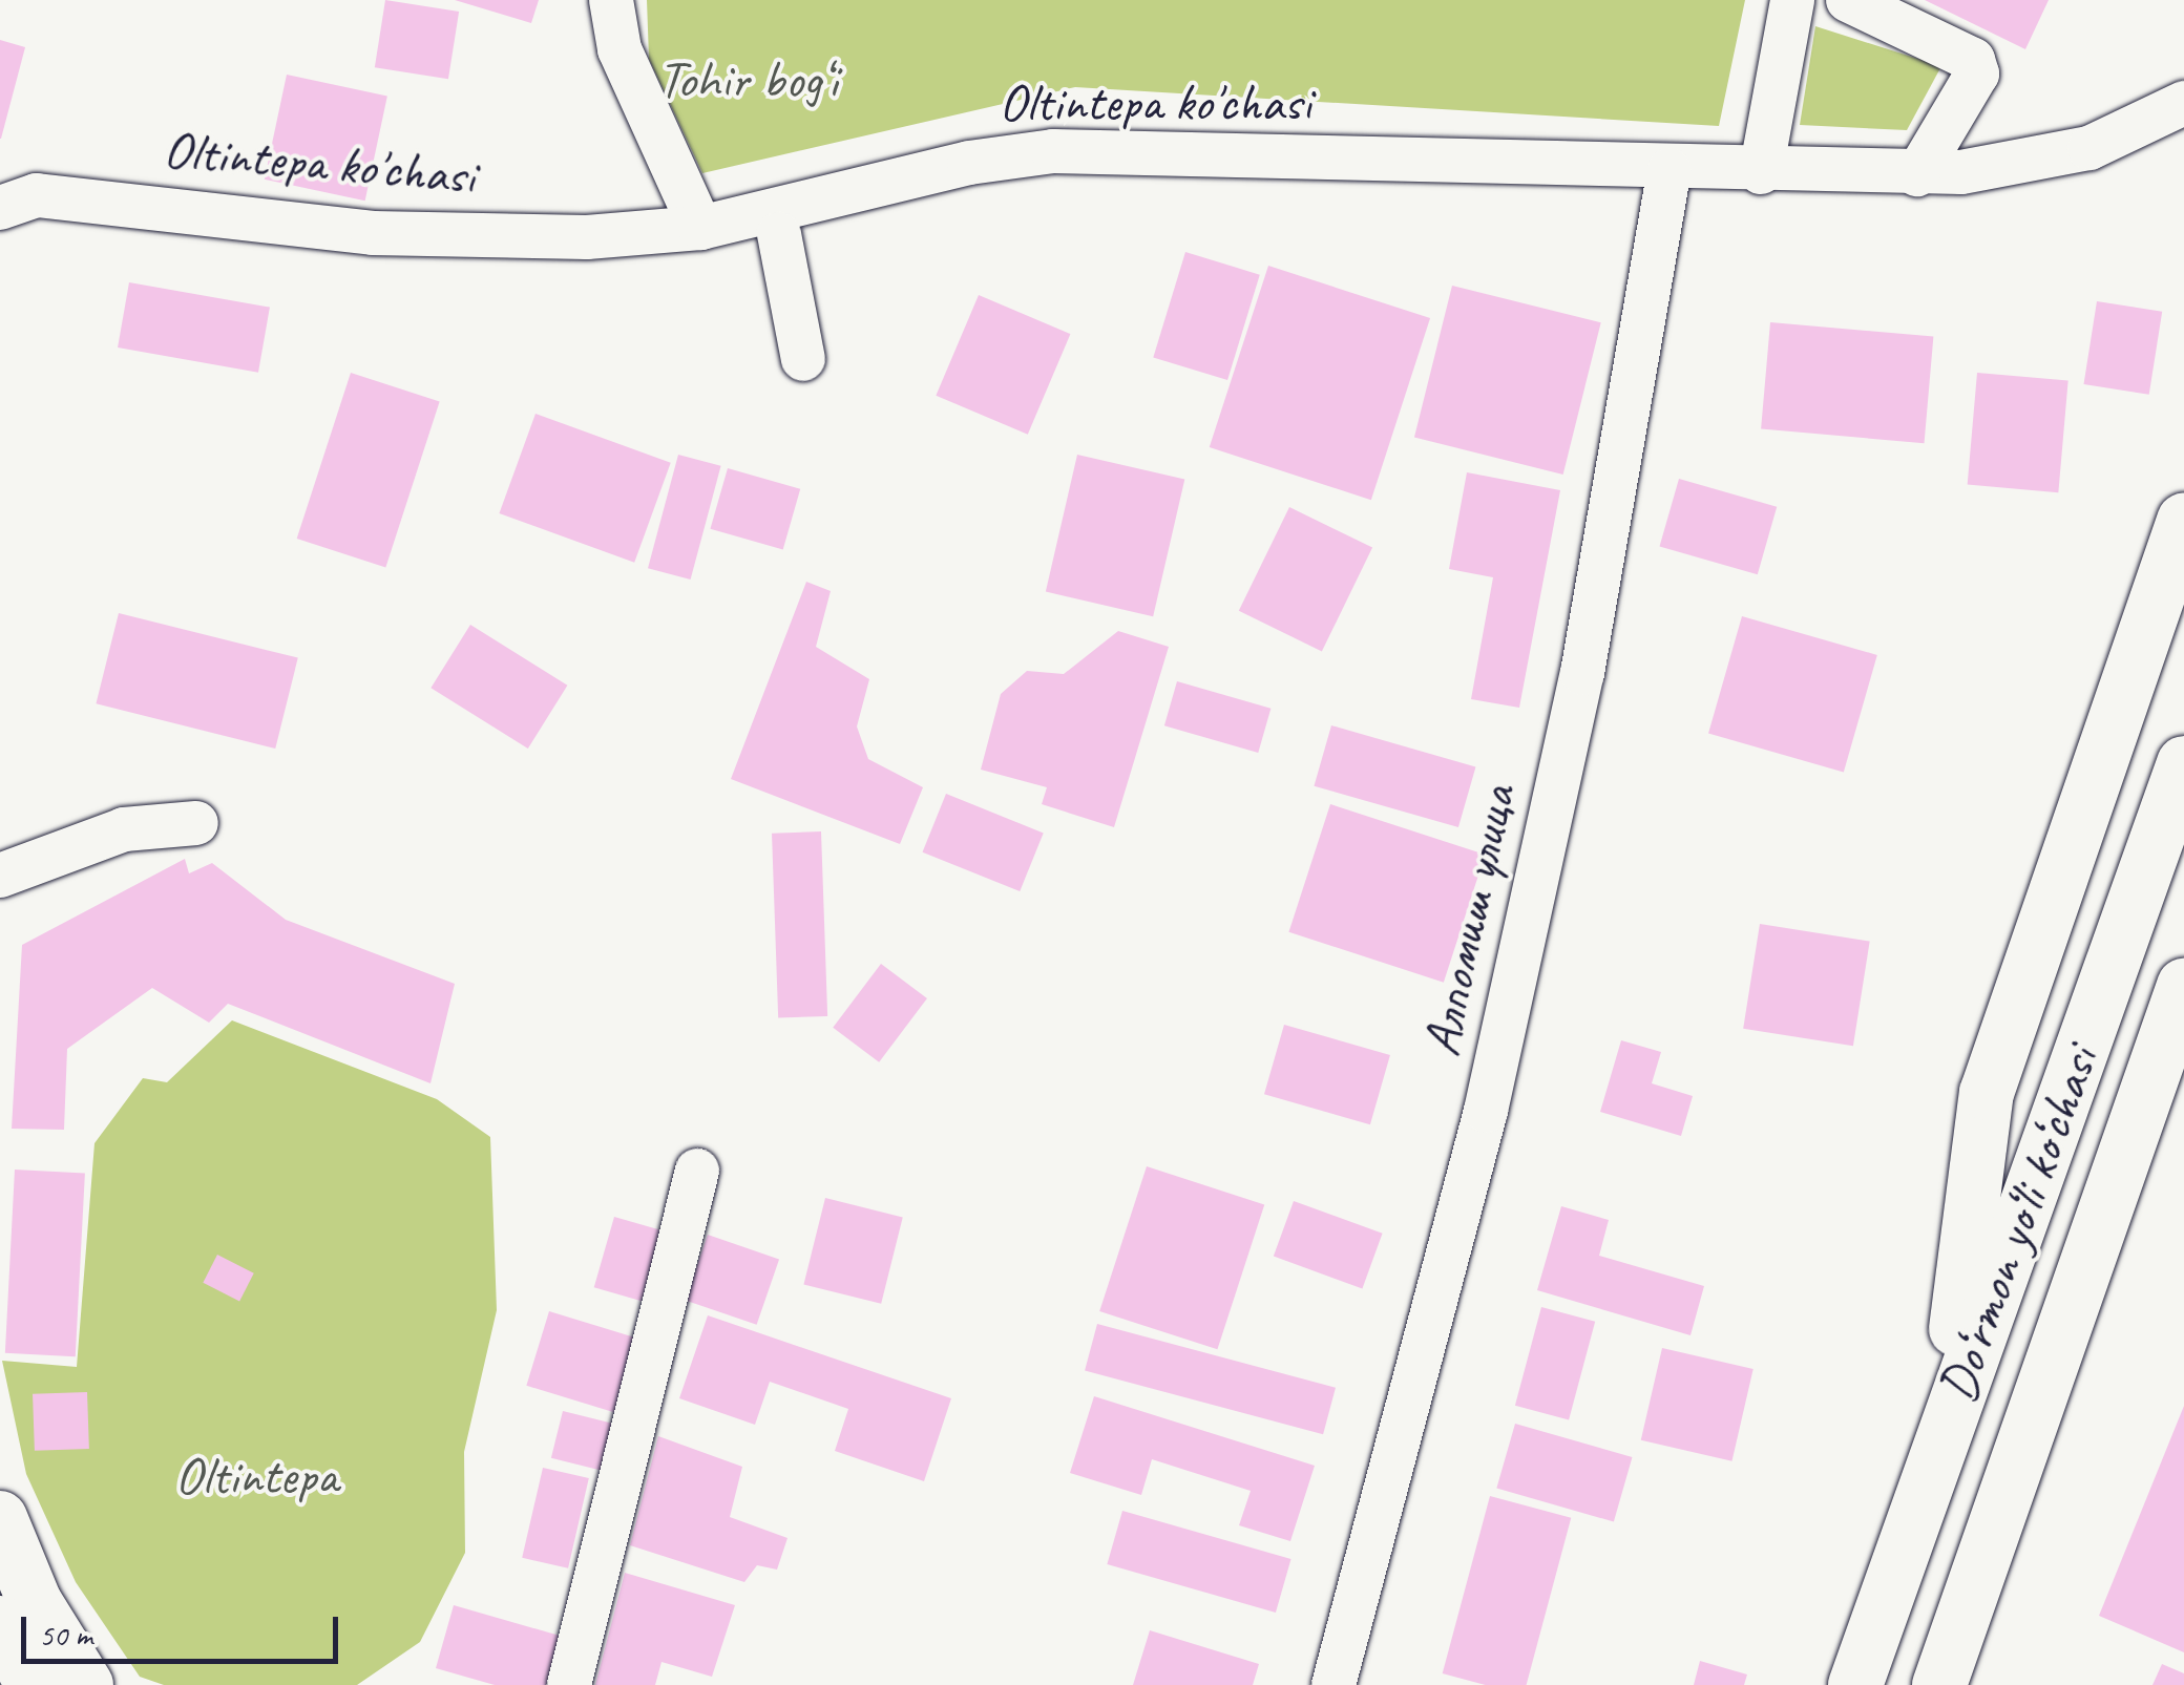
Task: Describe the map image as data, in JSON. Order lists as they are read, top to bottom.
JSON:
{
  "streets": {
    "main road": ["Do‘rmon yo‘li ko‘chasi"],
    "street": ["Oltintepa ko'chasi", "Алпомиш улица"]
  },
  "crossings": [
    ["Oltintepa ko'chasi", "Алпомиш улица"]
  ],
  "parks": ["Tohir bog‘i", "Oltintepa"],
  "scale_bar": "50 m"
}
